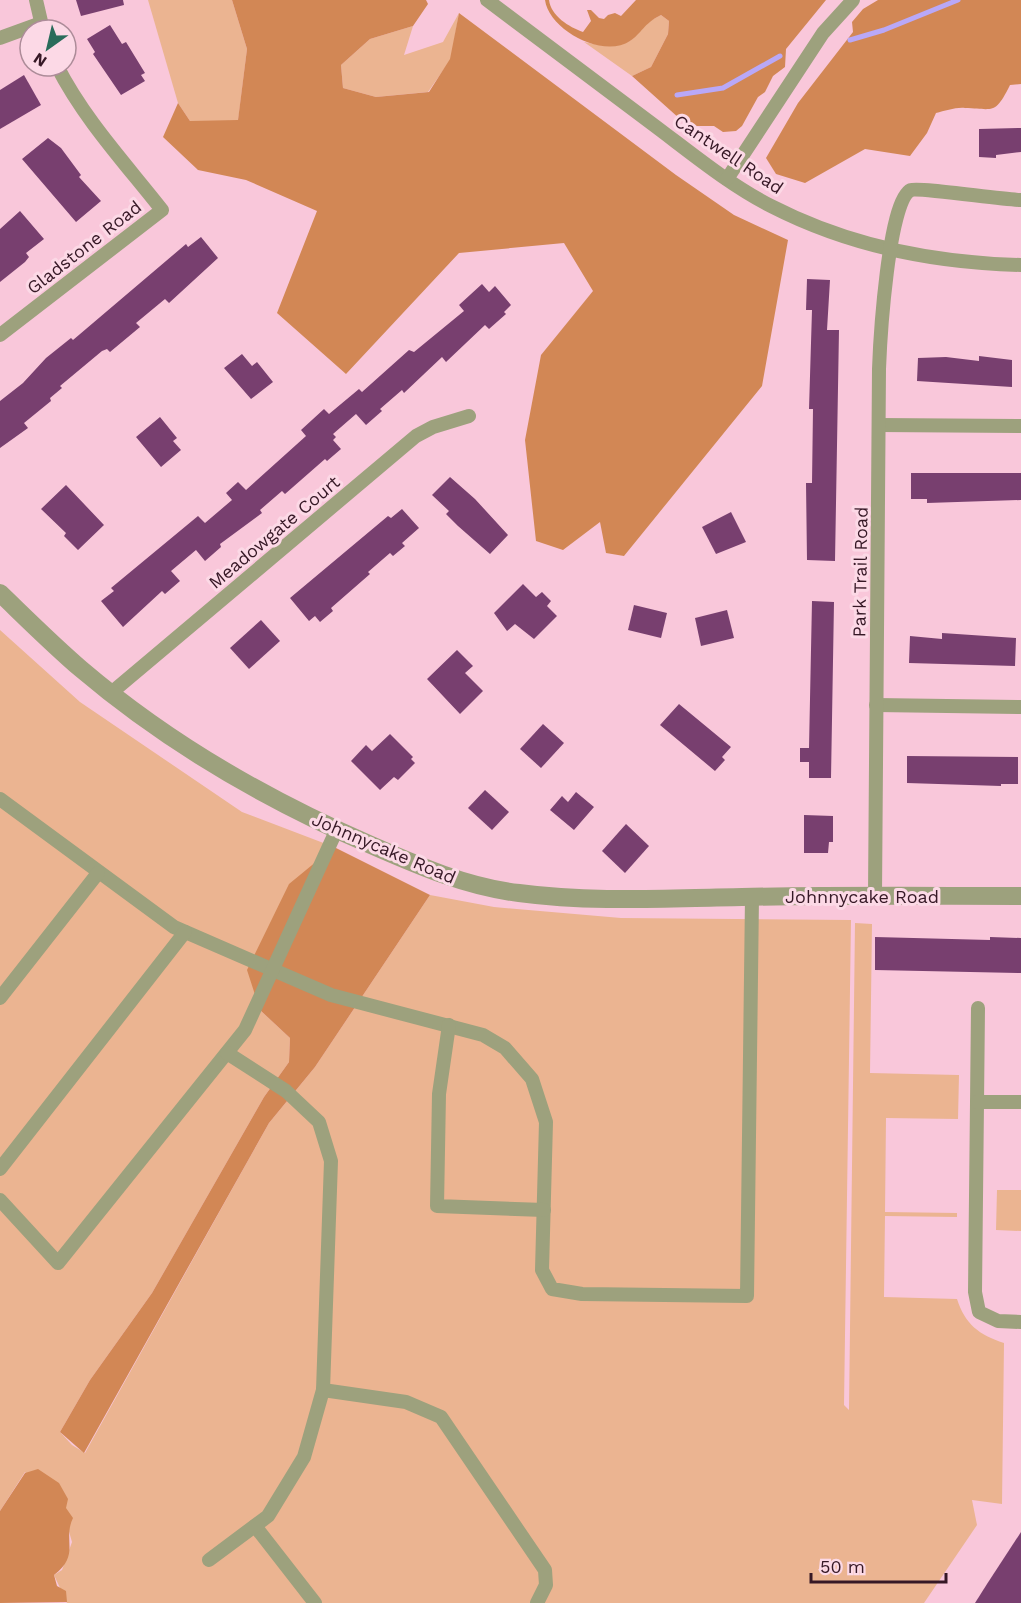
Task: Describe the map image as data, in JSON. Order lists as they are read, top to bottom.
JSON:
{
  "streets": {
    "street": [
      "Cantwell Road",
      "Gladstone Road",
      "Meadowgate Court",
      "Park Trail Road",
      "Johnnycake Road"
    ]
  },
  "crossings": [
    ["Cantwell Road", "Park Trail Road"],
    ["Meadowgate Court", "Johnnycake Road"],
    ["Park Trail Road", "Johnnycake Road"]
  ],
  "scale_bar": "50 m",
  "north": "bottom left"
}
